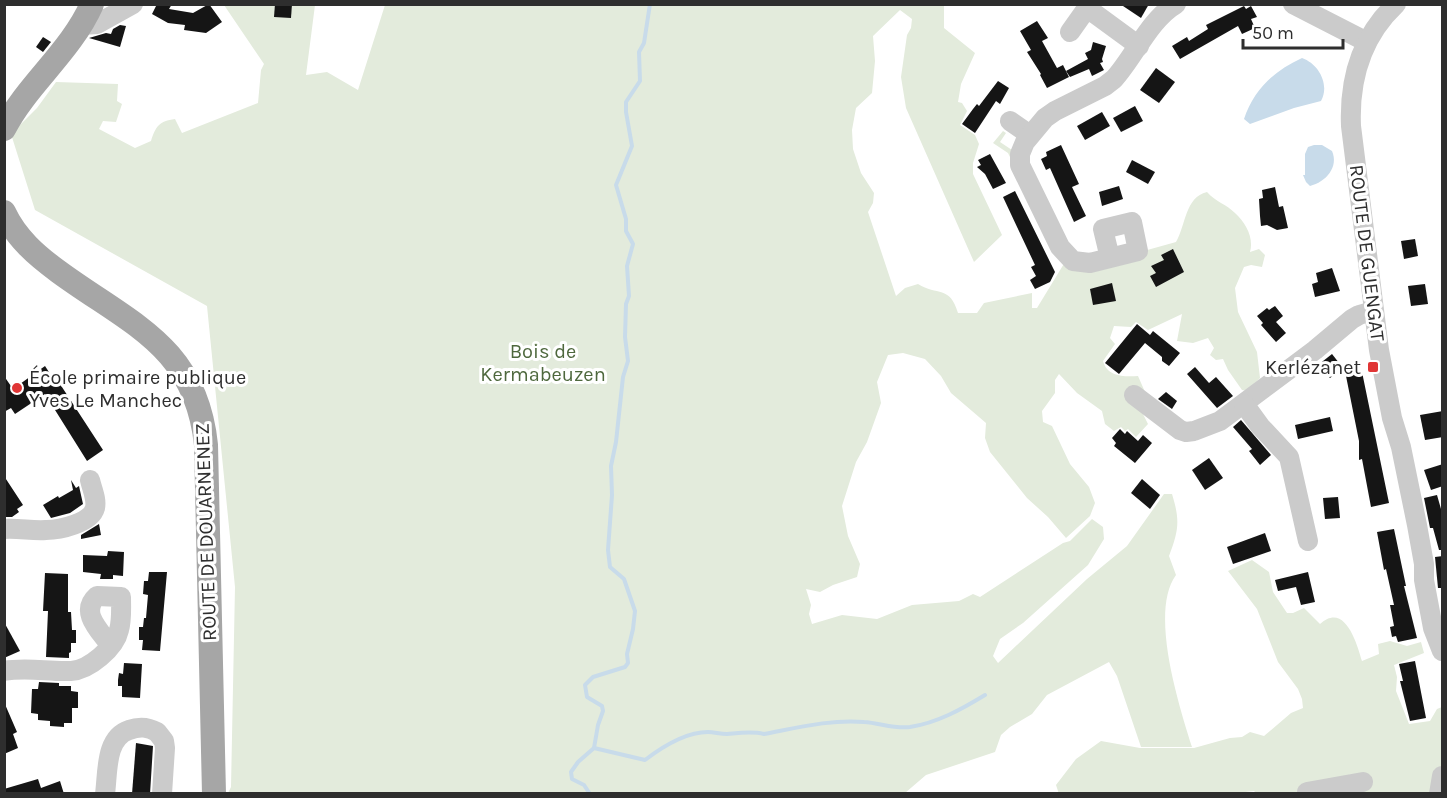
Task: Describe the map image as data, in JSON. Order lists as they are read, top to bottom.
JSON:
{
  "streets": {
    "main road": ["ROUTE DE DOUARNENEZ"],
    "street": ["ROUTE DE GUENGAT"]
  },
  "parks": ["Bois de Kermabeuzen"],
  "places": {
    "transit": ["Kerlézanet"],
    "other": ["École primaire publique Yves Le Manchec"]
  },
  "scale_bar": "50 m"
}
